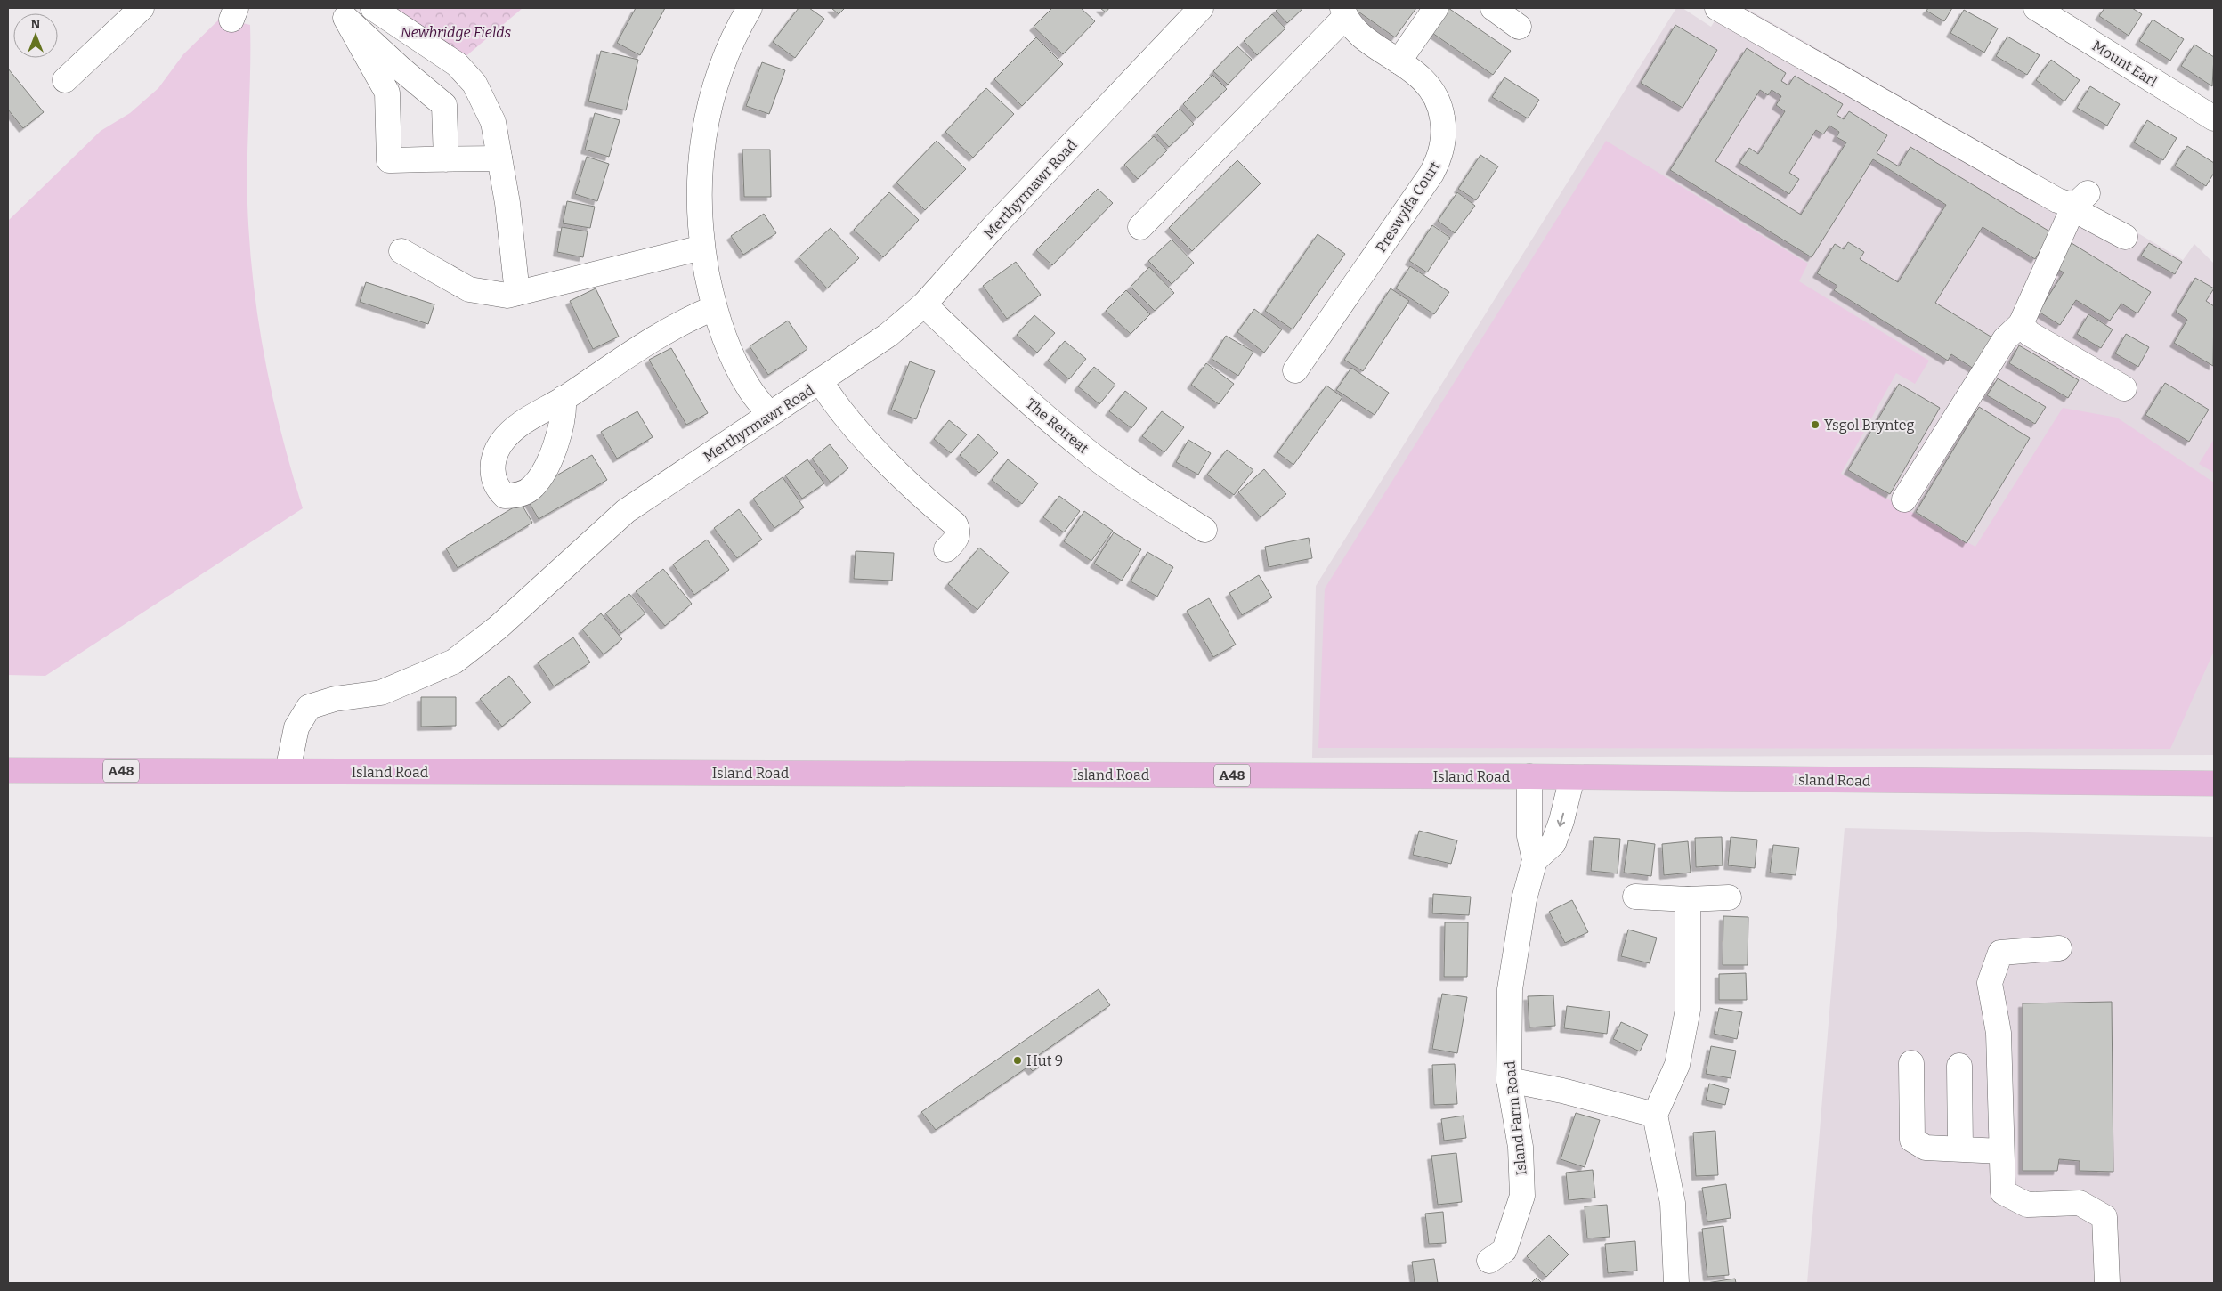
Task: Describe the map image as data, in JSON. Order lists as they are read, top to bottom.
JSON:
{
  "streets": {
    "main road": ["A48", "Island Road"],
    "street": [
      "Mount Earl",
      "Merthyrmawr Road",
      "Preswylfa Court",
      "The Retreat",
      "Island Farm Road"
    ]
  },
  "crossings": [
    ["Merthyrmawr Road", "The Retreat"],
    ["Merthyrmawr Road", "Island Road"],
    ["Island Road", "Island Farm Road"]
  ],
  "parks": ["Newbridge Fields"],
  "places": ["Ysgol Brynteg", "Hut 9"],
  "north": "top"
}
